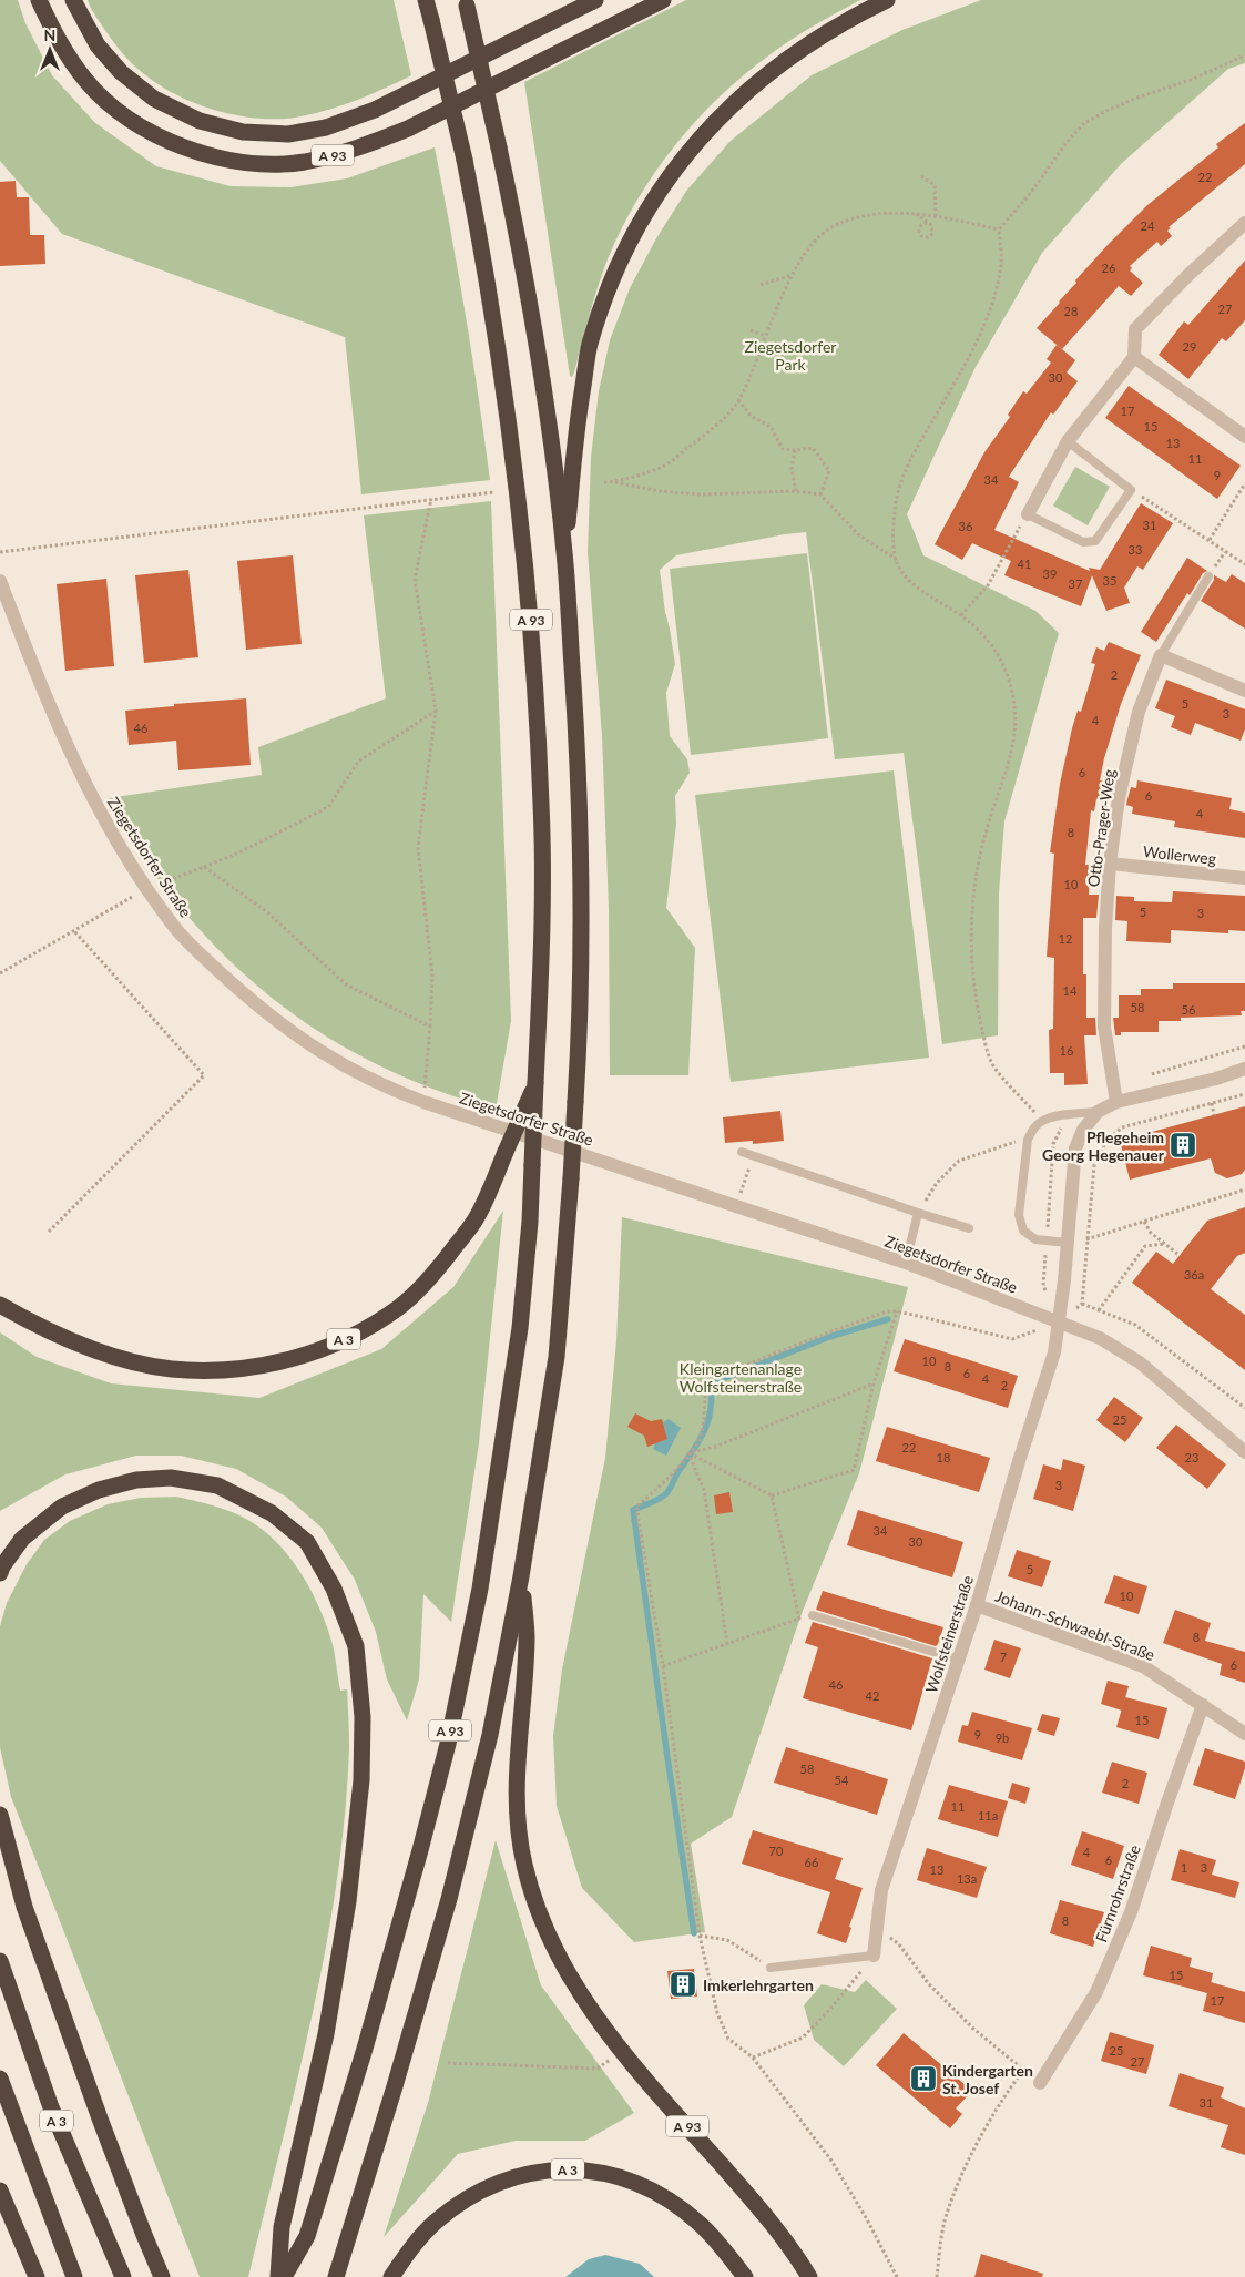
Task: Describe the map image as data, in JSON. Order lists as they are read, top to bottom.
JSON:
{
  "streets": {
    "highway": ["A 93", "A 3"],
    "street": [
      "Otto-Prager-Weg",
      "Wollerweg",
      "Ziegetsdorfer Straße",
      "Johann-Schwaebl-Straße",
      "Wolfsteinerstraße",
      "Fürnrohrstraße"
    ]
  },
  "crossings": [
    ["A 93", "A 3"],
    ["Otto-Prager-Weg", "Wollerweg"],
    ["Ziegetsdorfer Straße", "Wolfsteinerstraße"],
    ["Johann-Schwaebl-Straße", "Wolfsteinerstraße"],
    ["Johann-Schwaebl-Straße", "Fürnrohrstraße"]
  ],
  "parks": ["Ziegetsdorfer Park", "Kleingartenanlage Wolfsteinerstraße"],
  "places": {
    "building": ["Pflegeheim Georg Hegenauer", "Imkerlehrgarten", "Kindergarten St. Josef"]
  },
  "house_numbers": [
    "22",
    "24",
    "26",
    "27",
    "28",
    "29",
    "30",
    "17",
    "15",
    "13",
    "11",
    "9",
    "34",
    "31",
    "36",
    "33",
    "41",
    "39",
    "35",
    "37",
    "2",
    "5",
    "3",
    "4",
    "46",
    "6",
    "6",
    "4",
    "8",
    "10",
    "5",
    "3",
    "12",
    "14",
    "58",
    "56",
    "16",
    "36a",
    "10",
    "8",
    "6",
    "4",
    "2",
    "25",
    "22",
    "18",
    "23",
    "3",
    "34",
    "30",
    "5",
    "10",
    "8",
    "7",
    "6",
    "46",
    "42",
    "15",
    "9",
    "9b",
    "58",
    "54",
    "2",
    "11",
    "11a",
    "70",
    "4",
    "6",
    "66",
    "1",
    "3",
    "13",
    "13a",
    "8",
    "15",
    "17",
    "25",
    "27",
    "31"
  ],
  "north": "top"
}
